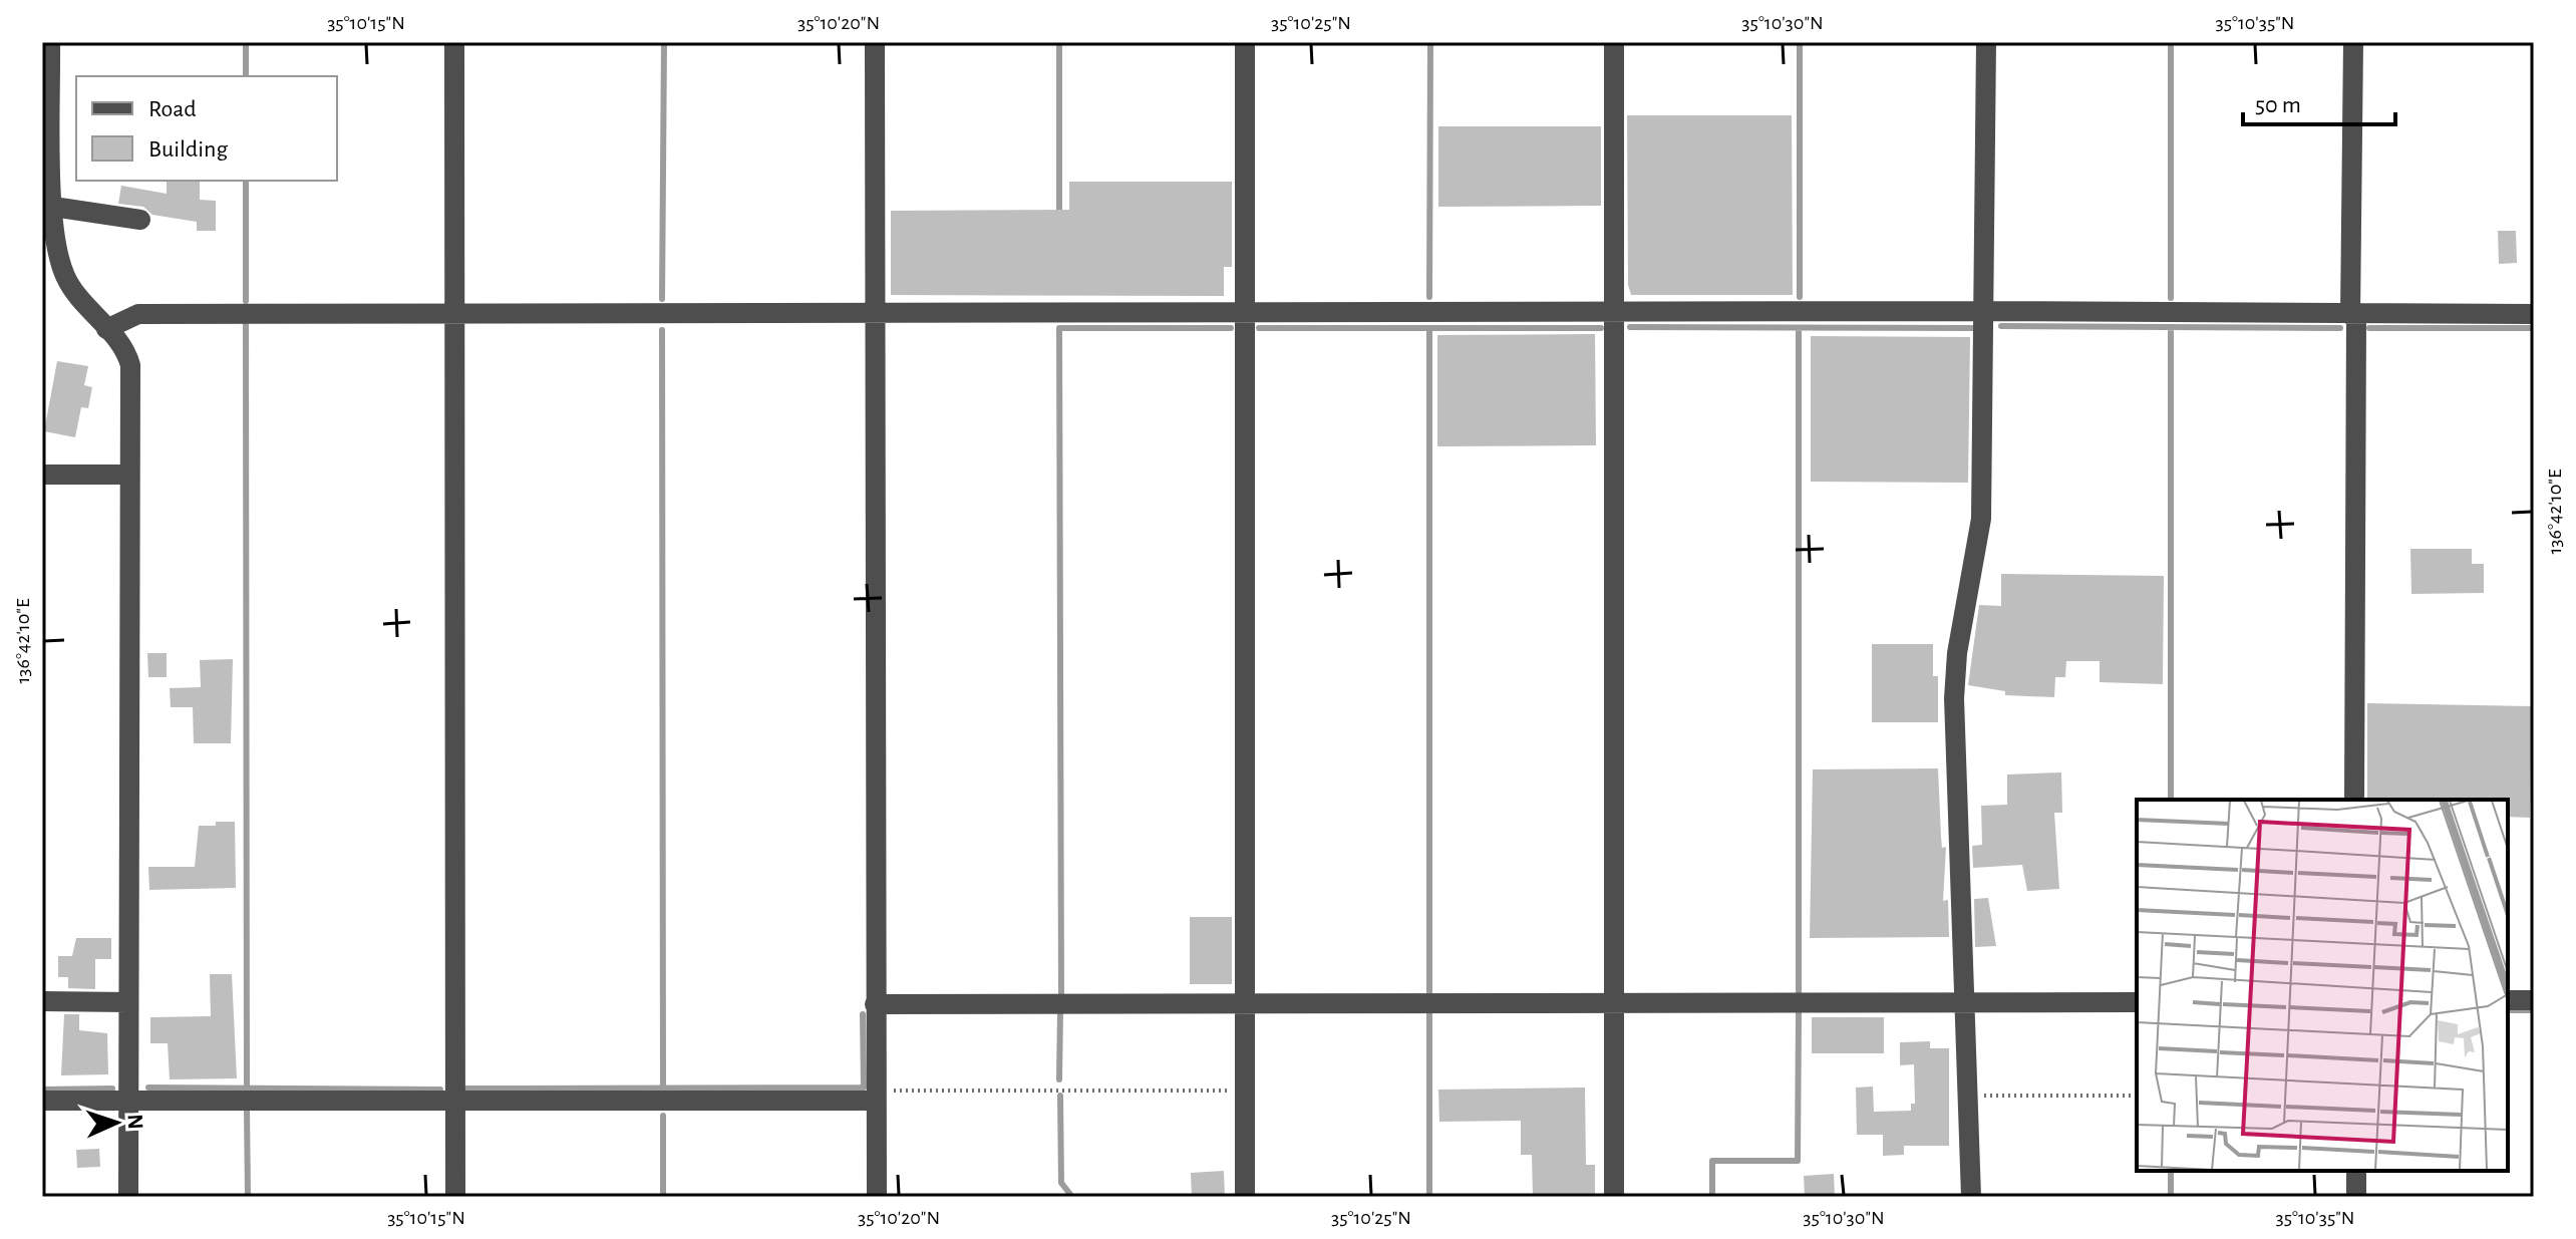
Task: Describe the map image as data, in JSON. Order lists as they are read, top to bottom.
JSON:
{
  "legend": ["Road", "Building"],
  "scale_bar": "50 m",
  "north": "right",
  "coordinates": [
    "35°10'15\"N",
    "35°10'20\"N",
    "35°10'25\"N",
    "35°10'30\"N",
    "35°10'35\"N",
    "136°42'10\"E"
  ]
}
